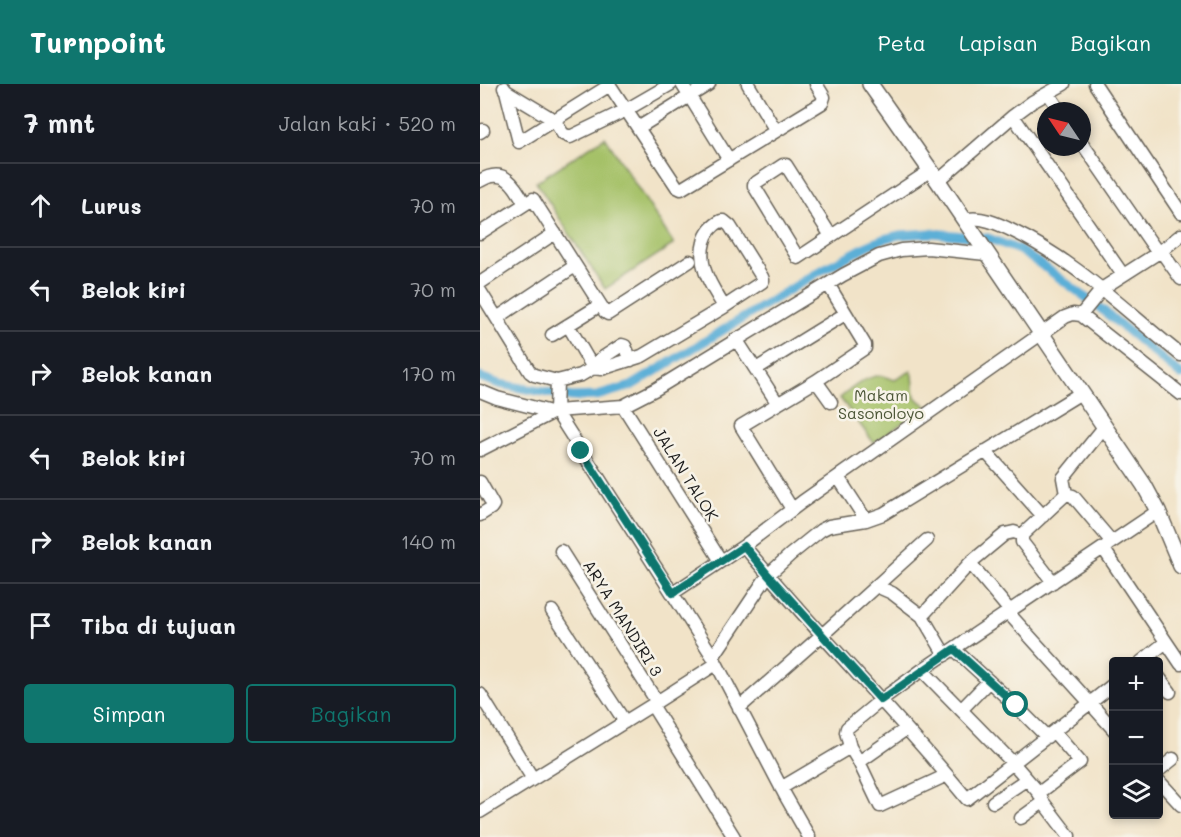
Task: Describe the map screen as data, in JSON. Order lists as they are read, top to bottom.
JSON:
{
  "streets": {
    "street": ["JALAN TALOK", "ARYA MANDIRI 3"]
  },
  "parks": ["Makam Sasonoloyo"],
  "north": "top left",
  "page": {
    "header": "Turnpoint",
    "nav": ["Peta", "Lapisan", "Bagikan"],
    "heading": ["7 mnt", "Jalan kaki · 520 m"],
    "list": [
      ["Lurus", "70 m"],
      ["Belok kiri", "70 m"],
      ["Belok kanan", "170 m"],
      ["Belok kiri", "70 m"],
      ["Belok kanan", "140 m"],
      "Tiba di tujuan"
    ],
    "map_buttons": ["+", "−"],
    "buttons": ["Simpan", "Bagikan"]
  }
}
